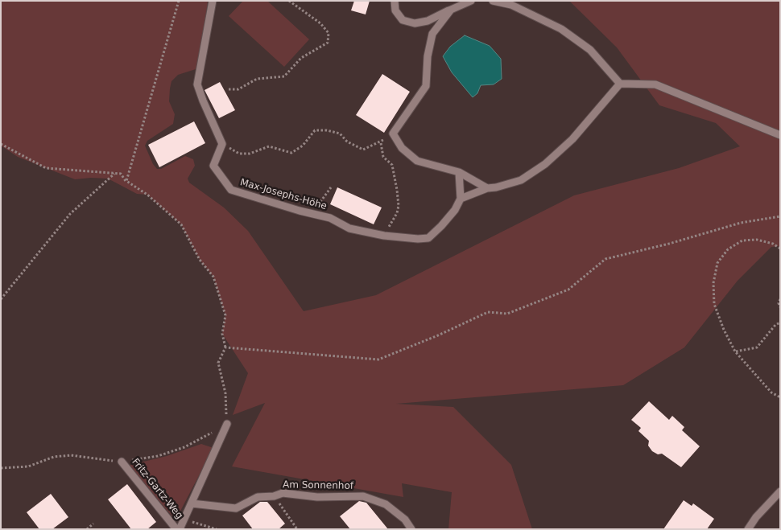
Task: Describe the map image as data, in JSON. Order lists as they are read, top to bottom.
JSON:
{
  "streets": {
    "street": ["Max-Josephs-Höhe", "Am Sonnenhof", "Fritz-Gartz-Weg"]
  }
}
